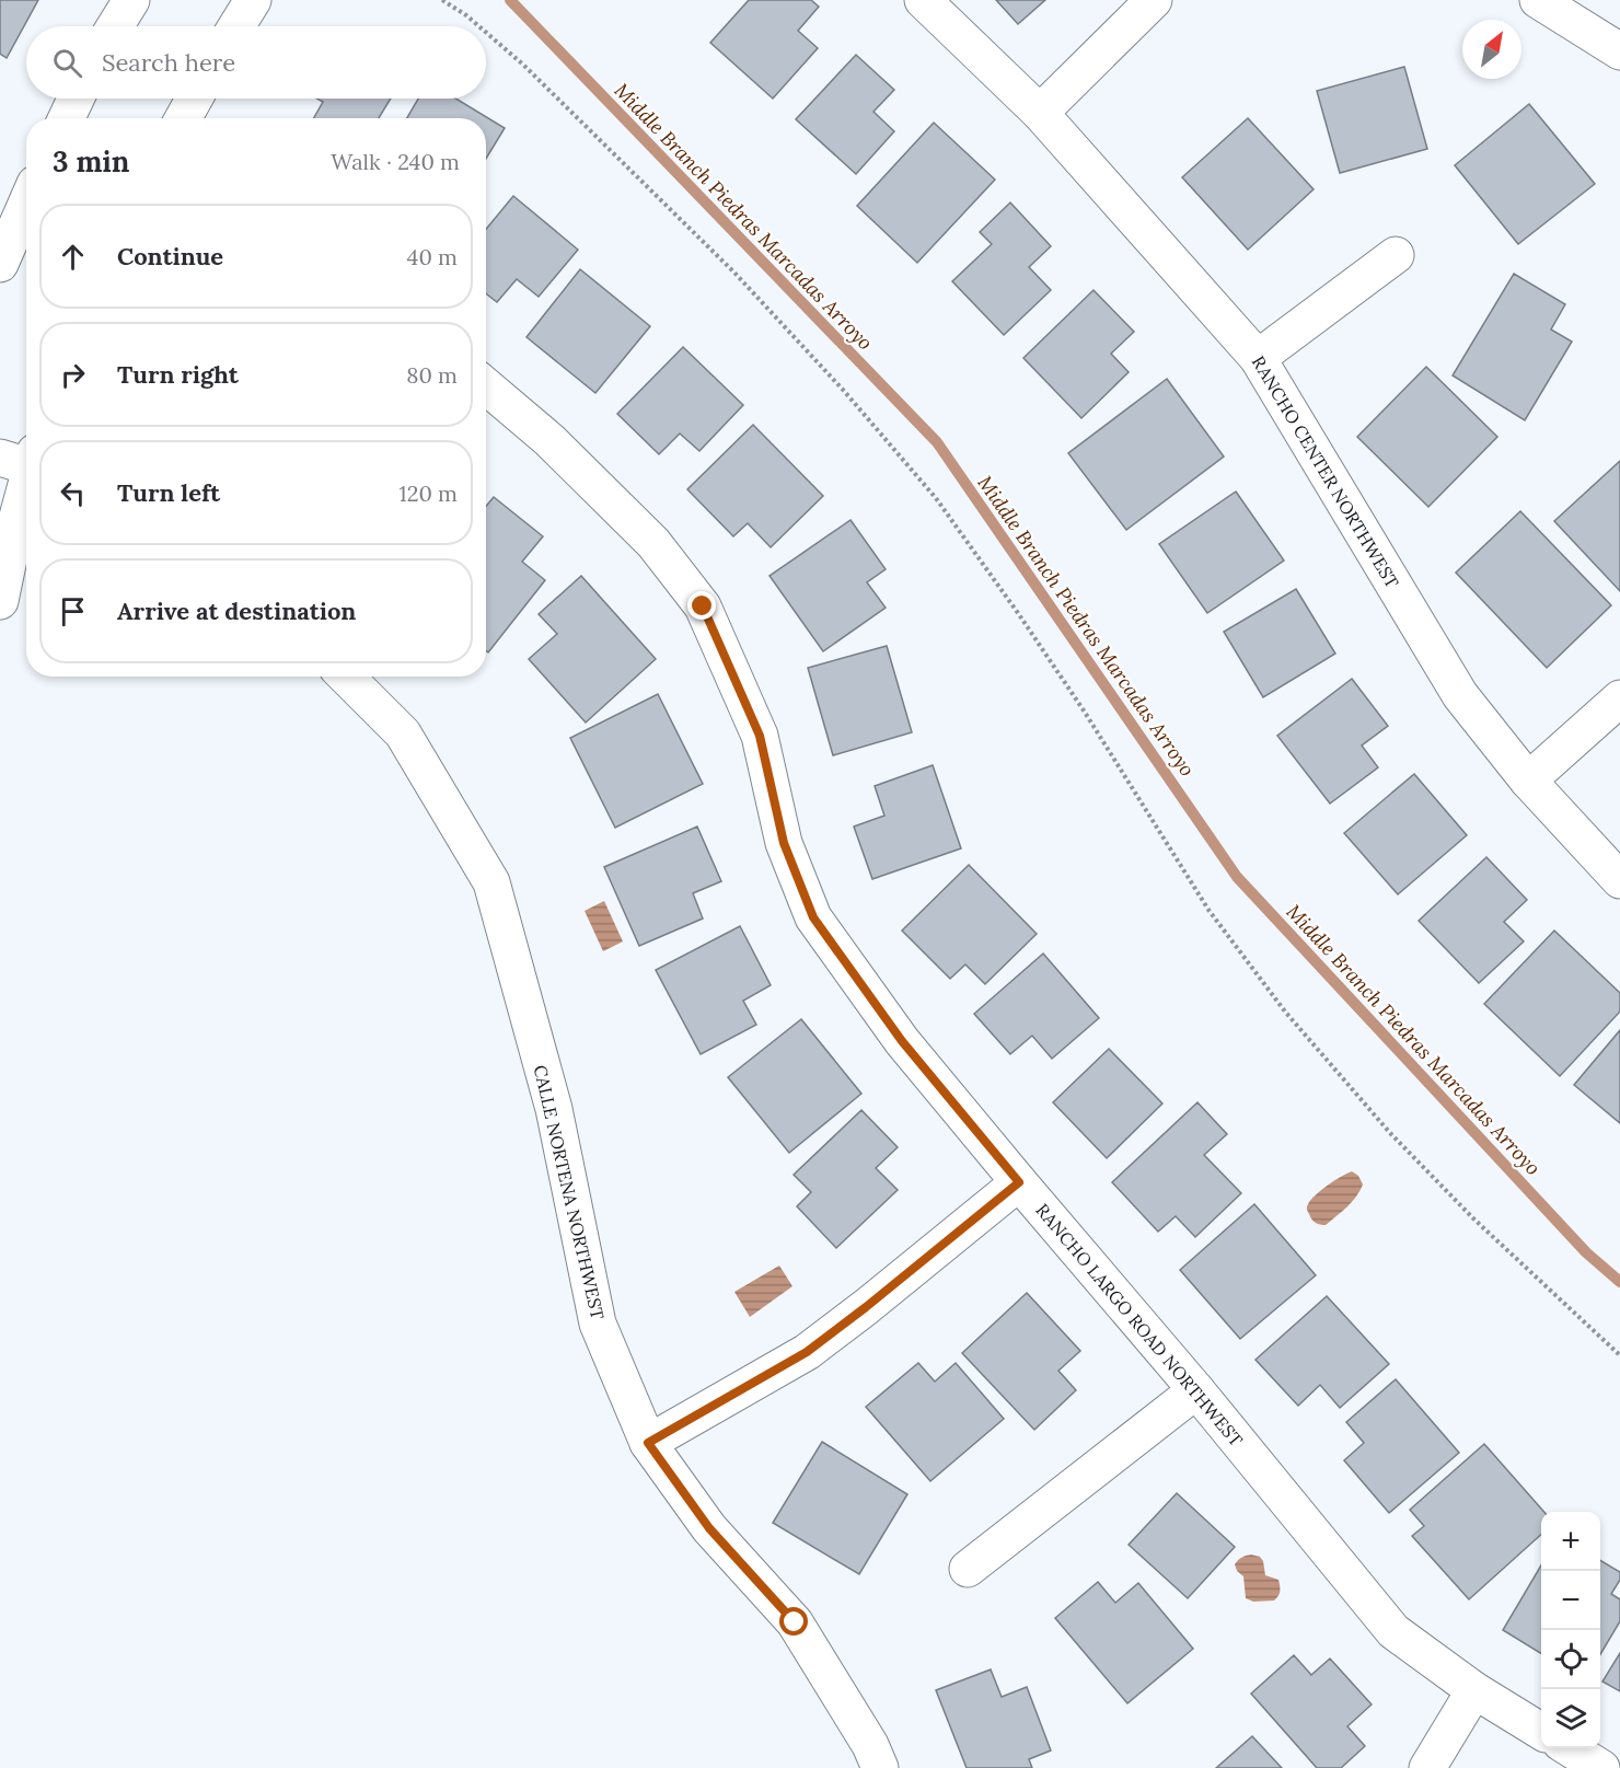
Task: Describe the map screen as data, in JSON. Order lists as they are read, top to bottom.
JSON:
{
  "streets": {
    "street": ["RANCHO CENTER NORTHWEST", "CALLE NORTENA NORTHWEST", "RANCHO LARGO ROAD NORTHWEST"]
  },
  "water": ["Middle Branch Piedras Marcadas Arroyo"],
  "north": "top right",
  "page": {
    "search": "Search here",
    "heading": ["3 min", "Walk · 240 m"],
    "list": [
      ["Continue", "40 m"],
      ["Turn right", "80 m"],
      ["Turn left", "120 m"],
      "Arrive at destination"
    ],
    "map_buttons": ["+", "−"]
  }
}
